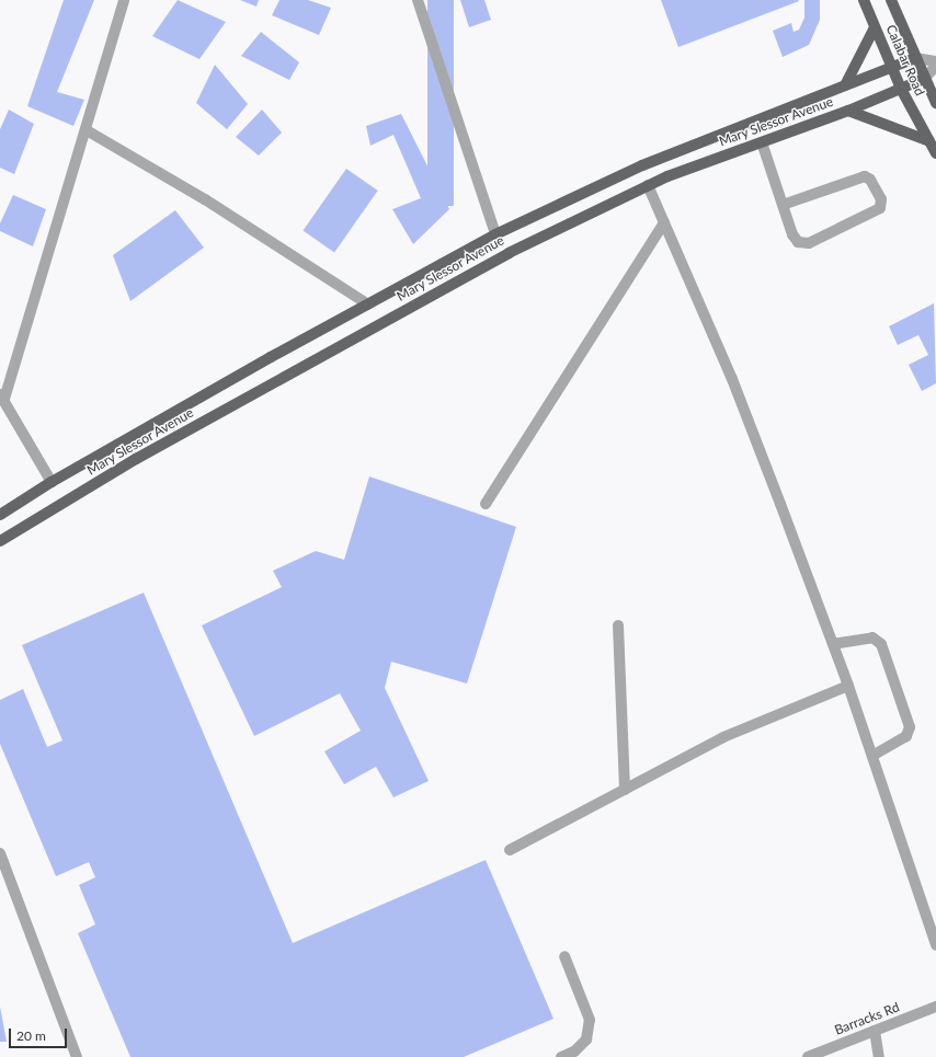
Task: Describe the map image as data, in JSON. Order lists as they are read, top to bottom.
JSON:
{
  "streets": {
    "main road": ["Calabar Road", "Mary Slessor Avenue"],
    "street": ["Barracks Rd"]
  },
  "crossings": [
    ["Calabar Road", "Mary Slessor Avenue"]
  ],
  "scale_bar": "20 m"
}
